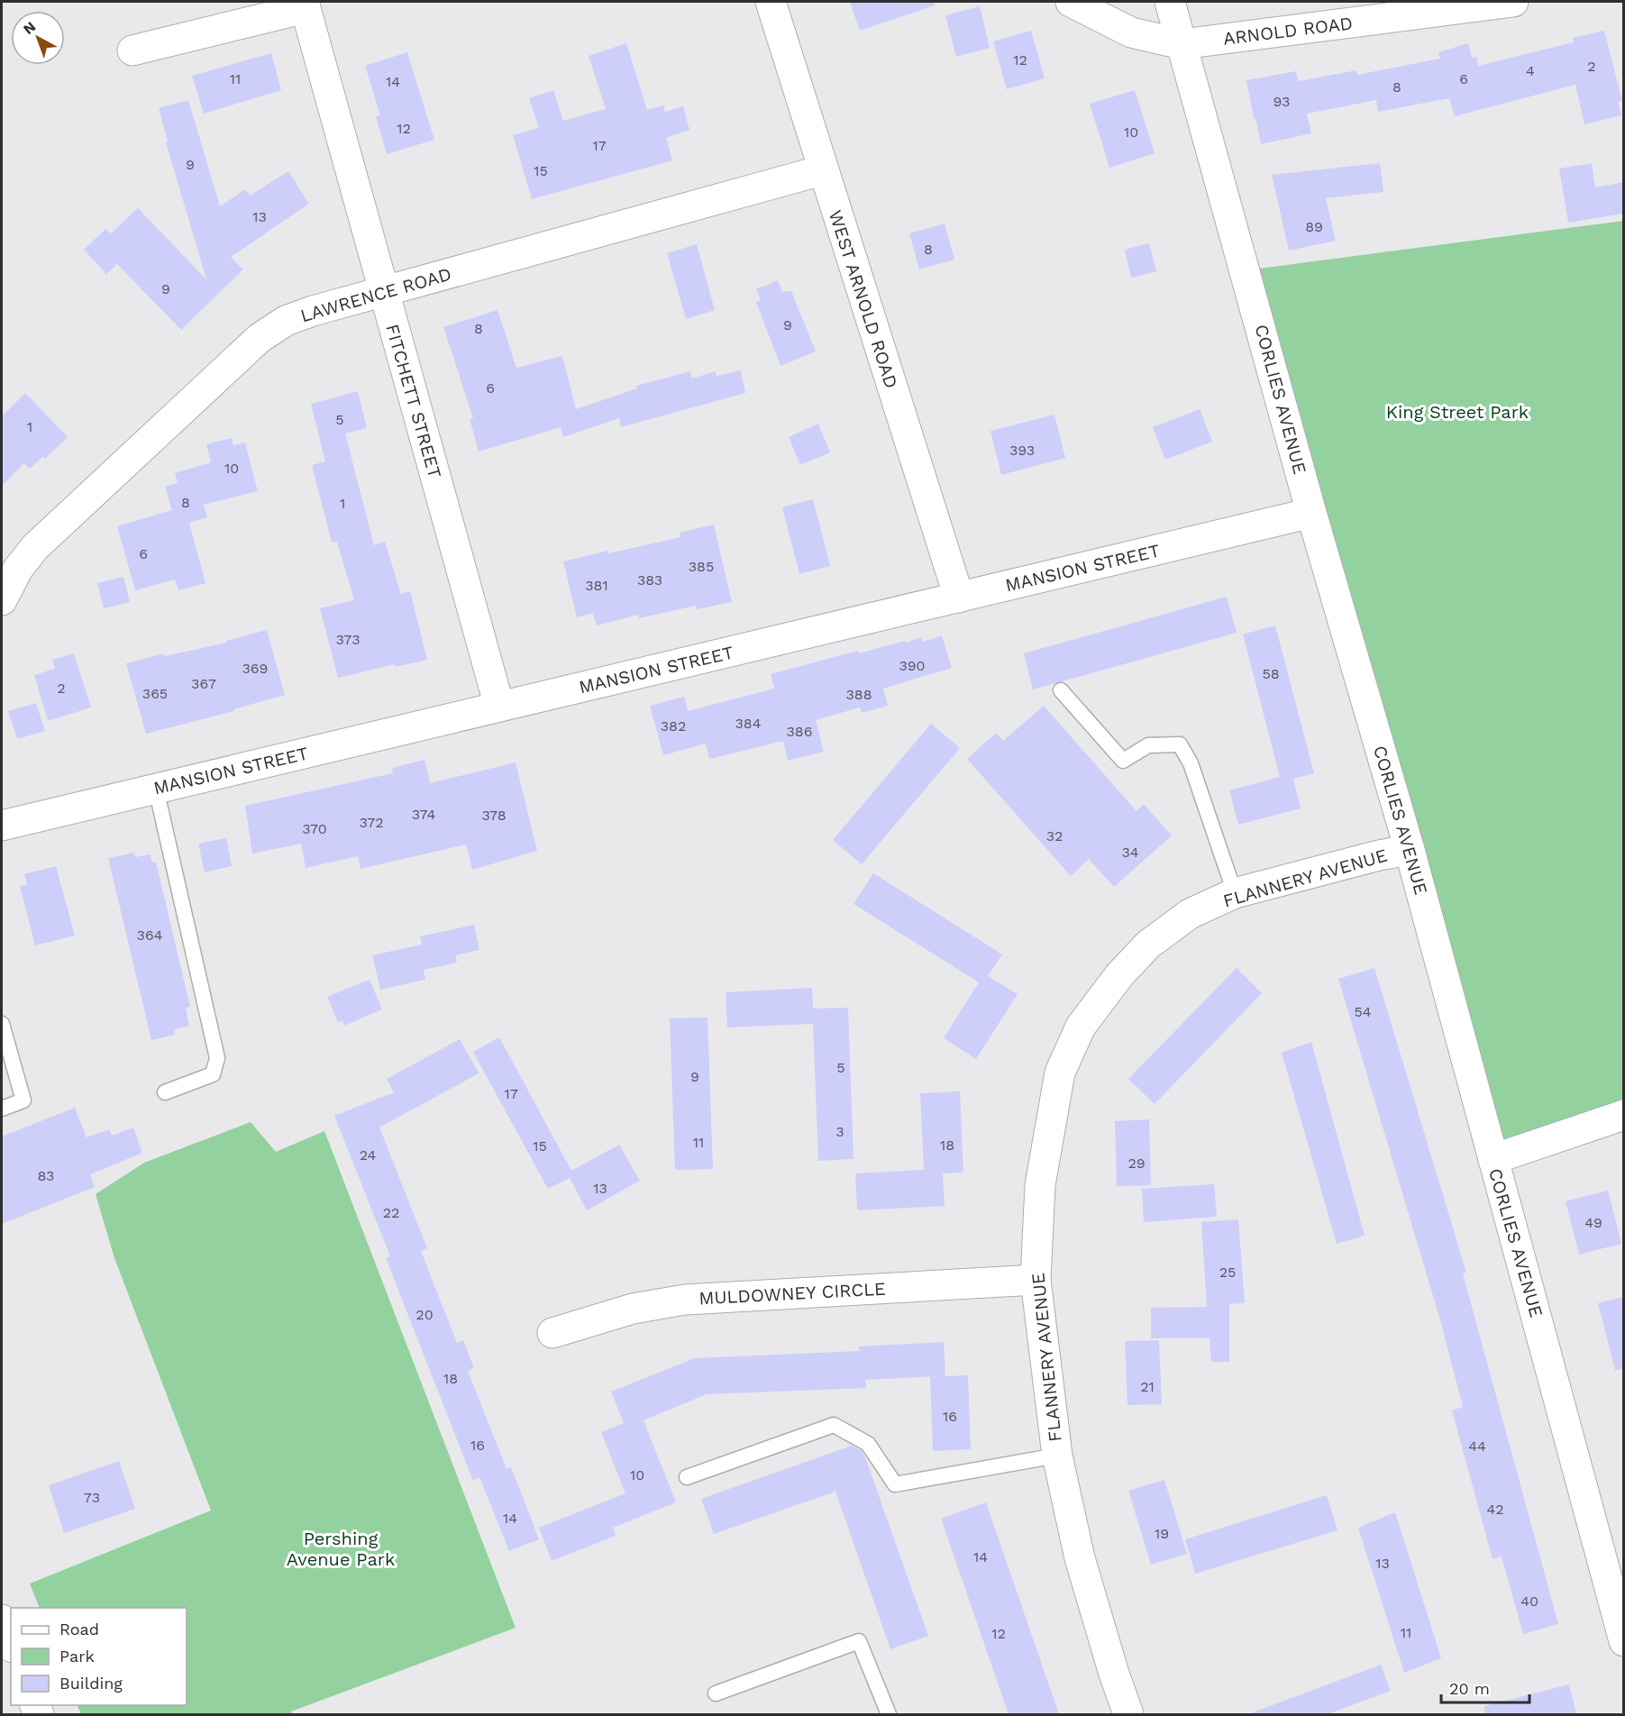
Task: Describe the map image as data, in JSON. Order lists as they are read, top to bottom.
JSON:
{
  "streets": {
    "street": [
      "ARNOLD ROAD",
      "LAWRENCE ROAD",
      "WEST ARNOLD ROAD",
      "CORLIES AVENUE",
      "FITCHETT STREET",
      "MANSION STREET",
      "FLANNERY AVENUE",
      "MULDOWNEY CIRCLE"
    ]
  },
  "crossings": [
    ["ARNOLD ROAD", "CORLIES AVENUE"],
    ["LAWRENCE ROAD", "WEST ARNOLD ROAD"],
    ["LAWRENCE ROAD", "FITCHETT STREET"],
    ["WEST ARNOLD ROAD", "MANSION STREET"],
    ["CORLIES AVENUE", "MANSION STREET"],
    ["CORLIES AVENUE", "FLANNERY AVENUE"],
    ["FITCHETT STREET", "MANSION STREET"],
    ["FLANNERY AVENUE", "MULDOWNEY CIRCLE"]
  ],
  "parks": ["King Street Park", "Pershing Avenue Park"],
  "house_numbers": [
    "12",
    "2",
    "4",
    "11",
    "6",
    "14",
    "8",
    "93",
    "12",
    "10",
    "17",
    "9",
    "15",
    "13",
    "89",
    "8",
    "9",
    "9",
    "8",
    "6",
    "5",
    "1",
    "393",
    "10",
    "8",
    "1",
    "6",
    "385",
    "383",
    "381",
    "373",
    "390",
    "369",
    "58",
    "367",
    "2",
    "365",
    "388",
    "384",
    "382",
    "386",
    "374",
    "378",
    "372",
    "370",
    "32",
    "34",
    "364",
    "54",
    "5",
    "9",
    "17",
    "3",
    "11",
    "18",
    "15",
    "24",
    "29",
    "83",
    "13",
    "22",
    "49",
    "25",
    "20",
    "18",
    "21",
    "16",
    "16",
    "44",
    "10",
    "73",
    "42",
    "14",
    "19",
    "14",
    "13",
    "40",
    "11",
    "12"
  ],
  "legend": ["Road", "Park", "Building"],
  "scale_bar": "20 m",
  "north": "top left"
}
